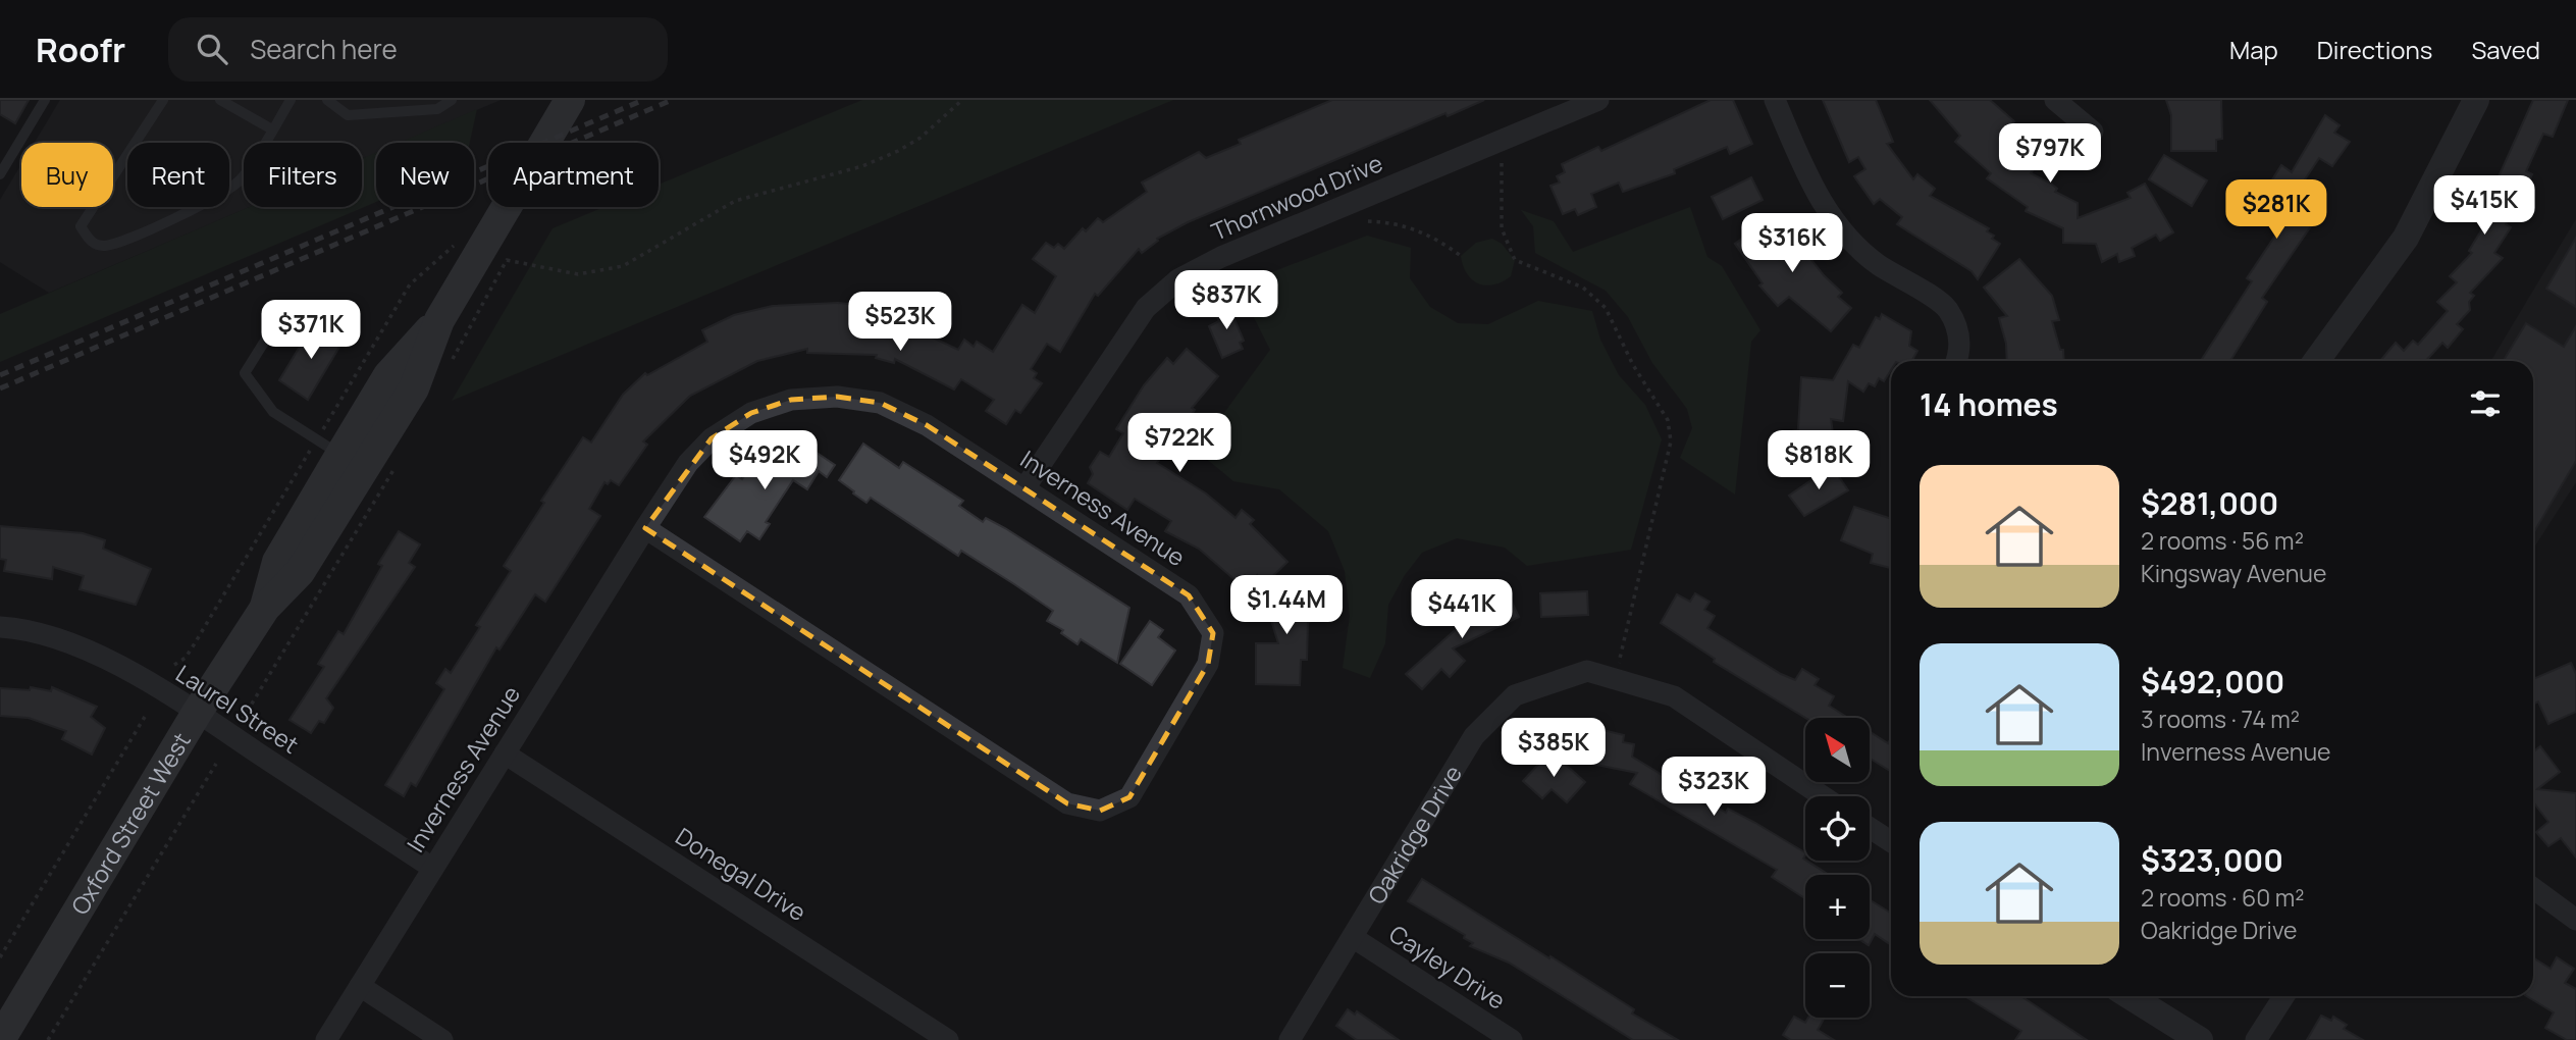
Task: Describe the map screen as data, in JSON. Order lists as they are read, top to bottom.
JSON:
{
  "streets": {
    "main road": ["Oxford Street West"],
    "street": [
      "Thornwood Drive",
      "Inverness Avenue",
      "Laurel Street",
      "Oakridge Drive",
      "Donegal Drive",
      "Cayley Drive"
    ]
  },
  "crossings": [
    ["Thornwood Drive", "Inverness Avenue"],
    ["Inverness Avenue", "Laurel Street"],
    ["Inverness Avenue", "Donegal Drive"],
    ["Laurel Street", "Oxford Street West"],
    ["Oakridge Drive", "Cayley Drive"]
  ],
  "north": "top left",
  "page": {
    "header": "Roofr",
    "search": "Search here",
    "nav": ["Map", "Directions", "Saved"],
    "price": [
      "$797K",
      "$415K",
      "$281K",
      "$316K",
      "$837K",
      "$523K",
      "$371K",
      "$722K",
      "$492K",
      "$818K",
      "$1.44M",
      "$441K",
      "$385K",
      "$323K"
    ],
    "chip": [
      "Buy",
      "Rent",
      "Filters",
      "New",
      "Apartment"
    ],
    "heading": "14 homes",
    "list": [
      {
        "name": "$281,000",
        "note": "2 rooms · 56 m² · Kingsway Avenue"
      },
      {
        "name": "$492,000",
        "note": "3 rooms · 74 m² · Inverness Avenue"
      },
      {
        "name": "$323,000",
        "note": "2 rooms · 60 m² · Oakridge Drive"
      }
    ],
    "map_buttons": ["+", "−"]
  }
}
